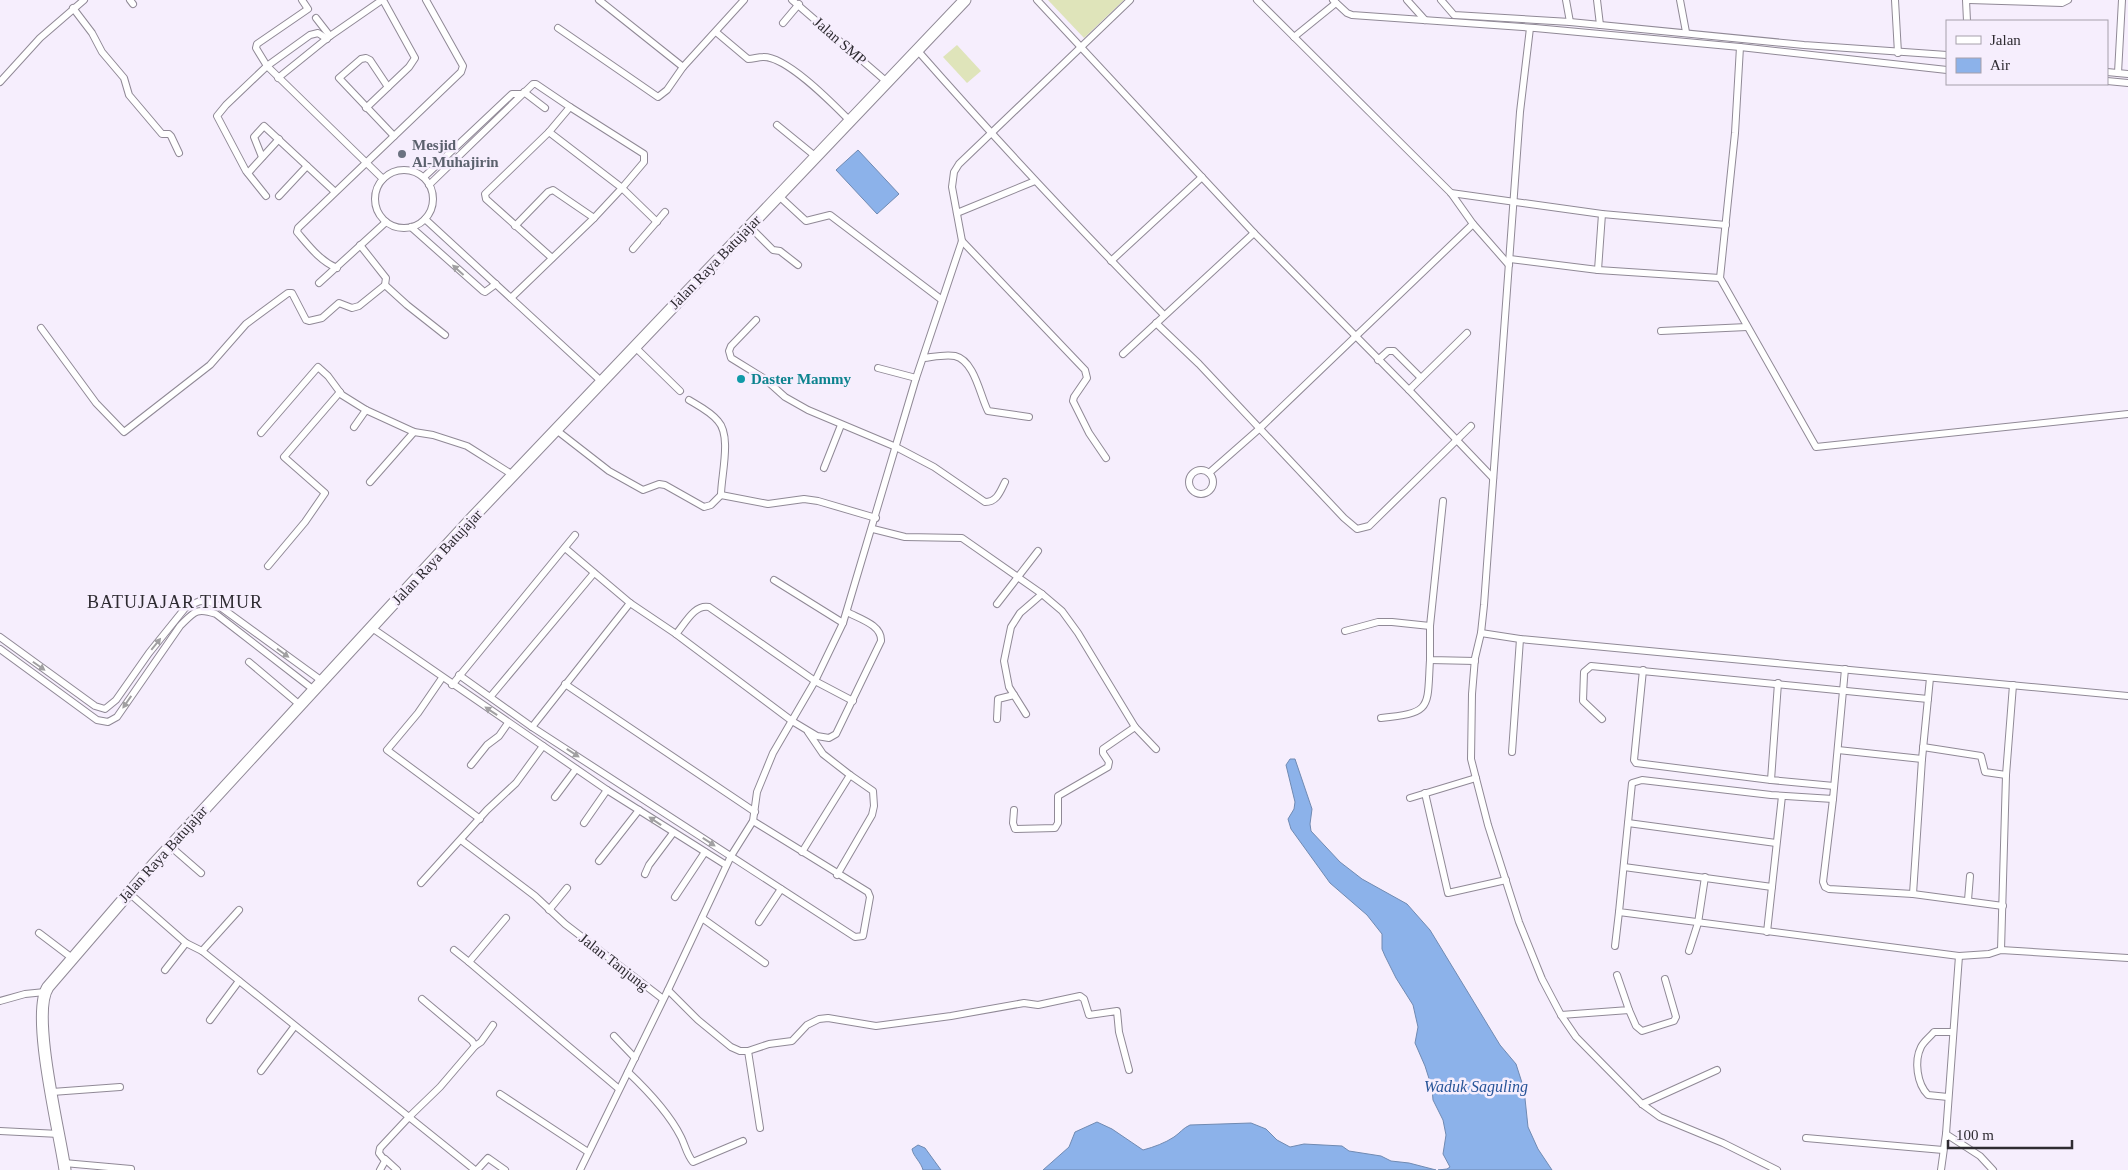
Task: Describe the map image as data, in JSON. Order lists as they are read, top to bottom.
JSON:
{
  "streets": {
    "highway": ["Jalan Raya Batujajar"],
    "street": ["Jalan SMP", "Jalan Tanjung"]
  },
  "crossings": [
    ["Jalan SMP", "Jalan Raya Batujajar"]
  ],
  "districts": ["BATUJAJAR TIMUR"],
  "water": ["Waduk Saguling"],
  "places": ["Mesjid Al-Muhajirin", "Daster Mammy"],
  "legend": ["Jalan", "Air"],
  "scale_bar": "100 m"
}
